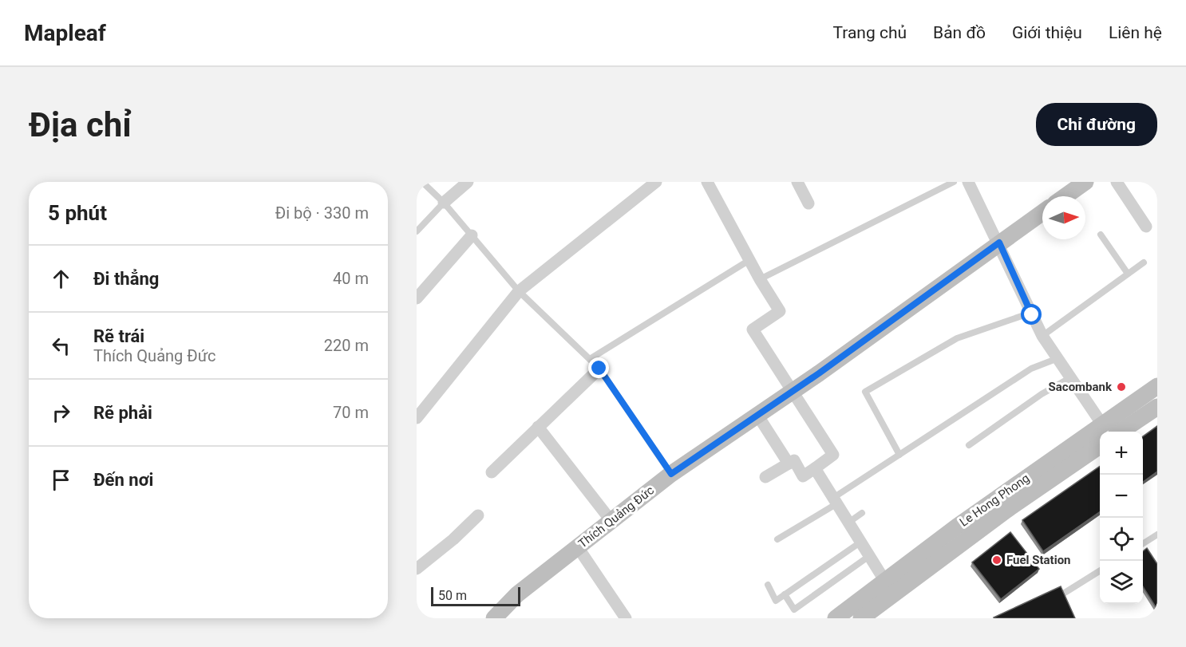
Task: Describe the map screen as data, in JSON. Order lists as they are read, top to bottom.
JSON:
{
  "streets": {
    "street": ["Le Hong Phong", "Thích Quảng Đức"]
  },
  "places": ["Sacombank", "Fuel Station"],
  "scale_bar": "50 m",
  "north": "right",
  "page": {
    "header": "Mapleaf",
    "nav": [
      "Trang chủ",
      "Bản đồ",
      "Giới thiệu",
      "Liên hệ"
    ],
    "buttons": "Chỉ đường",
    "title": "Địa chỉ",
    "heading": ["5 phút", "Đi bộ · 330 m"],
    "list": [
      ["Đi thẳng", "40 m"],
      ["Rẽ trái", "Thích Quảng Đức", "220 m"],
      ["Rẽ phải", "70 m"],
      "Đến nơi"
    ],
    "map_buttons": ["+", "−"],
    "scale": "50 m"
  }
}
